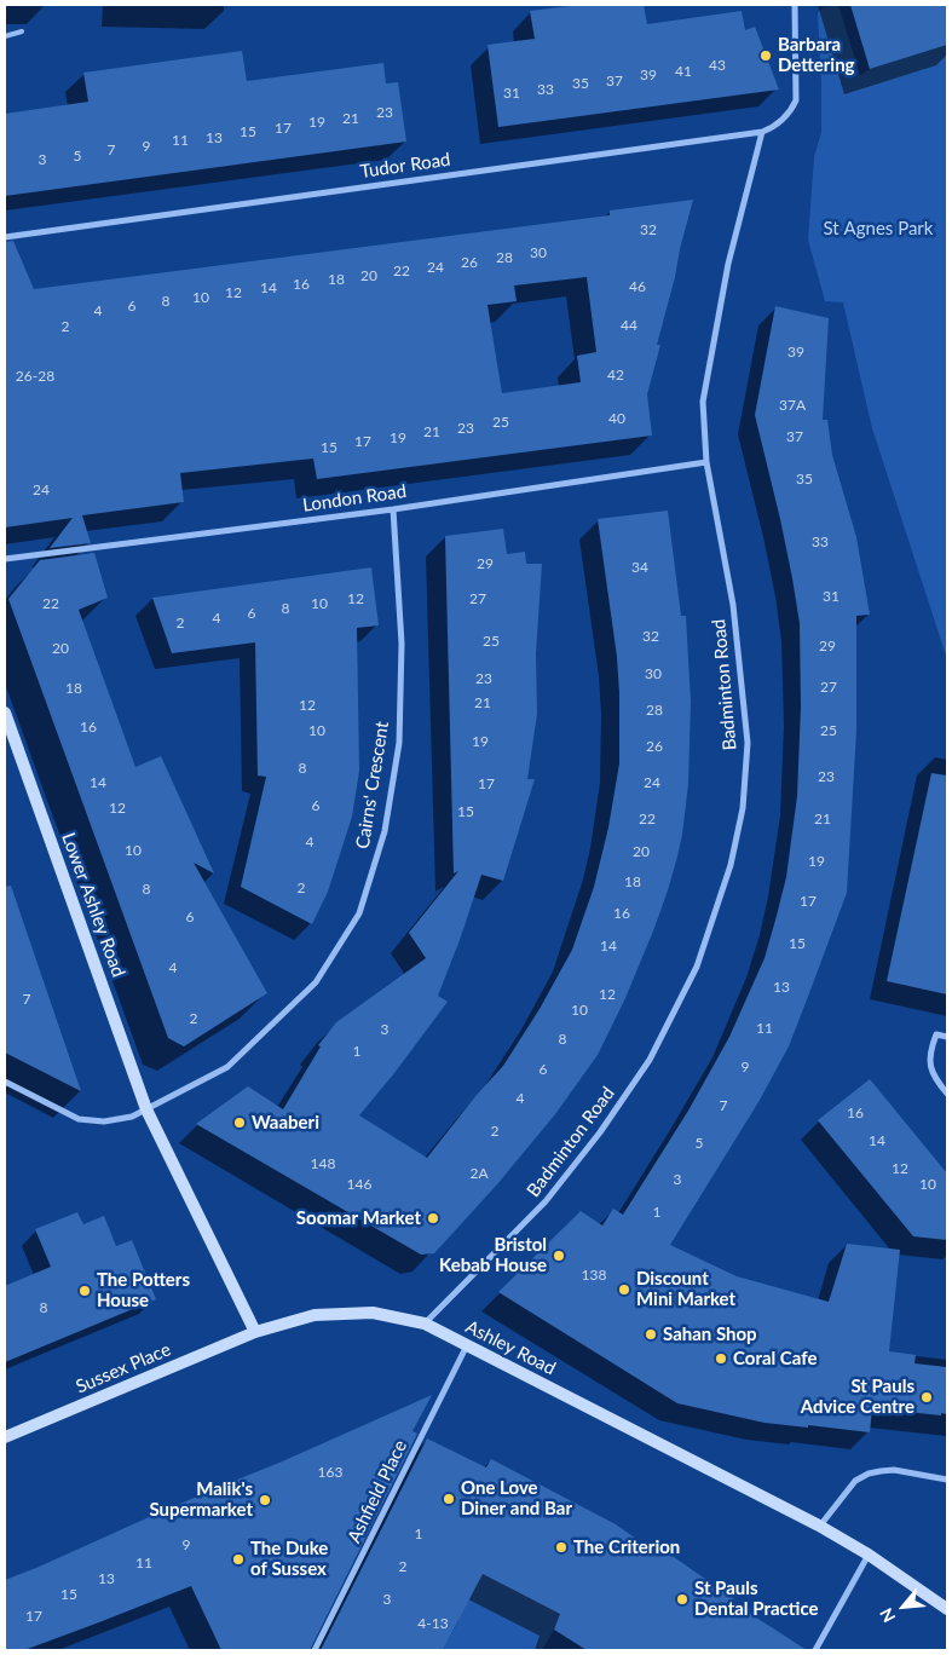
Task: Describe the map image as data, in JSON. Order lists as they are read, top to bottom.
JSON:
{
  "streets": {
    "main road": ["Lower Ashley Road", "Ashley Road", "Sussex Place"],
    "street": [
      "Tudor Road",
      "London Road",
      "Badminton Road",
      "Cairns' Crescent",
      "Ashfield Place"
    ]
  },
  "crossings": [
    ["Tudor Road", "Badminton Road"],
    ["London Road", "Badminton Road"],
    ["London Road", "Cairns' Crescent"],
    ["Badminton Road", "Ashley Road"],
    ["Cairns' Crescent", "Lower Ashley Road"],
    ["Ashley Road", "Sussex Place"],
    ["Ashley Road", "Ashfield Place"]
  ],
  "parks": ["St Agnes Park"],
  "places": [
    "Barbara Dettering",
    "Waaberi",
    "Soomar Market",
    "Bristol Kebab House",
    "Discount Mini Market",
    "The Potters House",
    "Sahan Shop",
    "Coral Cafe",
    "St Pauls Advice Centre",
    "One Love Diner and Bar",
    "Malik's Supermarket",
    "The Criterion",
    "The Duke of Sussex",
    "St Pauls Dental Practice"
  ],
  "house_numbers": [
    "43",
    "41",
    "39",
    "37",
    "35",
    "33",
    "31",
    "23",
    "21",
    "19",
    "17",
    "15",
    "13",
    "11",
    "9",
    "7",
    "5",
    "3",
    "32",
    "30",
    "28",
    "26",
    "24",
    "22",
    "20",
    "18",
    "16",
    "46",
    "14",
    "12",
    "10",
    "8",
    "6",
    "4",
    "44",
    "2",
    "39",
    "42",
    "26-28",
    "37A",
    "40",
    "25",
    "23",
    "21",
    "37",
    "19",
    "17",
    "15",
    "35",
    "24",
    "33",
    "29",
    "34",
    "31",
    "12",
    "27",
    "22",
    "10",
    "8",
    "6",
    "4",
    "2",
    "32",
    "25",
    "29",
    "20",
    "30",
    "23",
    "27",
    "18",
    "21",
    "12",
    "28",
    "16",
    "10",
    "25",
    "19",
    "26",
    "8",
    "23",
    "14",
    "24",
    "17",
    "6",
    "12",
    "15",
    "22",
    "21",
    "4",
    "10",
    "20",
    "19",
    "18",
    "2",
    "8",
    "17",
    "16",
    "6",
    "15",
    "14",
    "4",
    "13",
    "12",
    "7",
    "10",
    "2",
    "11",
    "3",
    "8",
    "1",
    "9",
    "6",
    "4",
    "7",
    "16",
    "2",
    "14",
    "5",
    "148",
    "12",
    "2A",
    "3",
    "146",
    "10",
    "1",
    "138",
    "8",
    "163",
    "1",
    "9",
    "11",
    "2",
    "13",
    "15",
    "3",
    "17",
    "4-13"
  ],
  "north": "bottom left"
}
